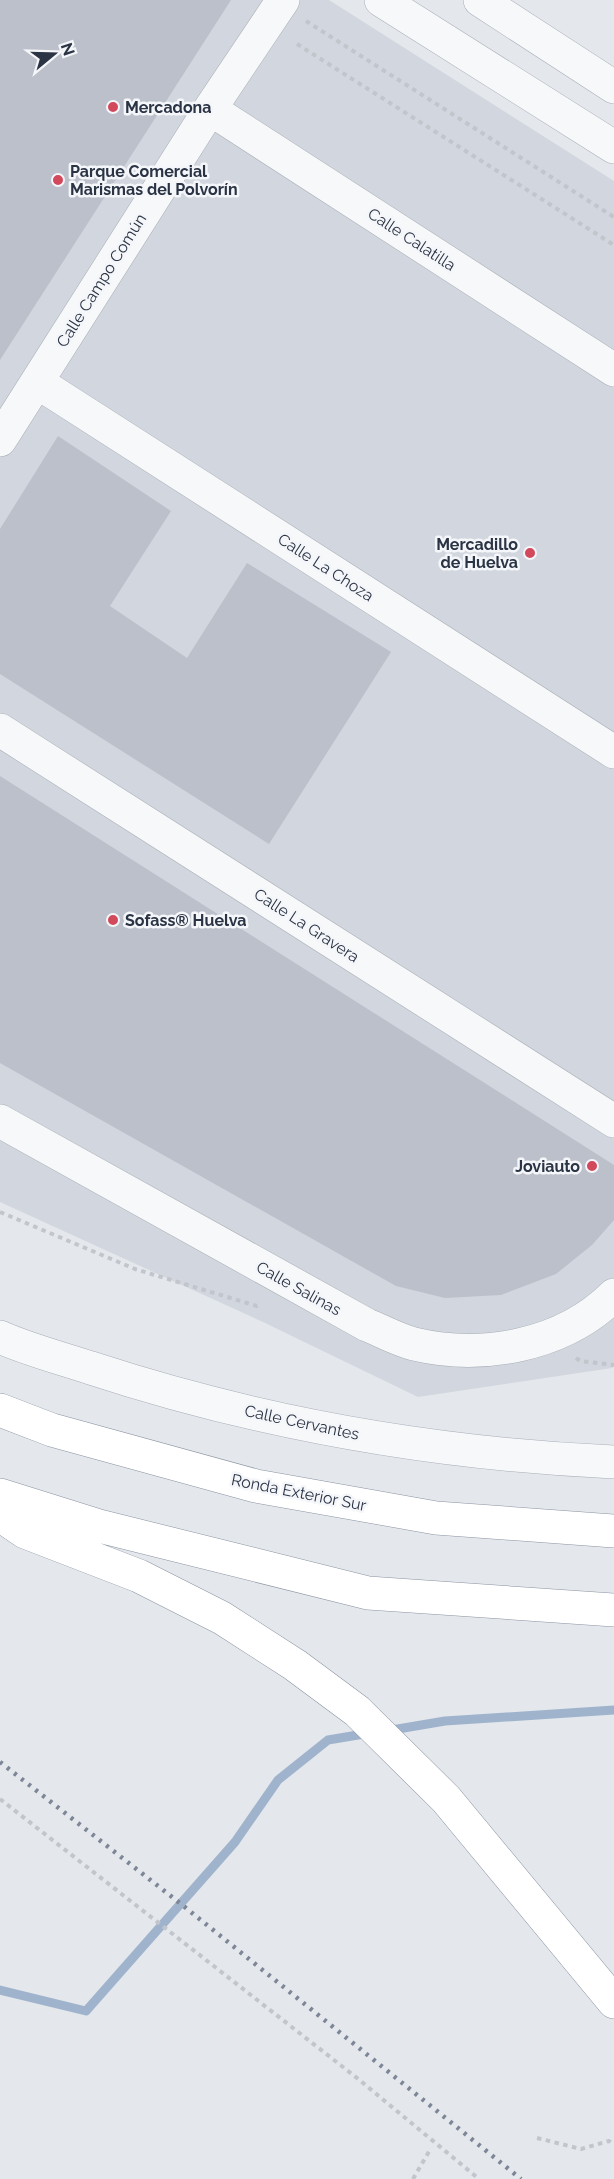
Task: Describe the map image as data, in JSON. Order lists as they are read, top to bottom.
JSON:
{
  "streets": {
    "highway": ["Ronda Exterior Sur"],
    "street": [
      "Calle Calatilla",
      "Calle Campo Común",
      "Calle La Choza",
      "Calle La Gravera",
      "Calle Salinas",
      "Calle Cervantes"
    ]
  },
  "crossings": [
    ["Calle Calatilla", "Calle Campo Común"],
    ["Calle Campo Común", "Calle La Choza"]
  ],
  "places": [
    "Mercadona",
    "Parque Comercial Marismas del Polvorín",
    "Mercadillo de Huelva",
    "Sofass® Huelva",
    "Joviauto"
  ],
  "north": "right"
}
